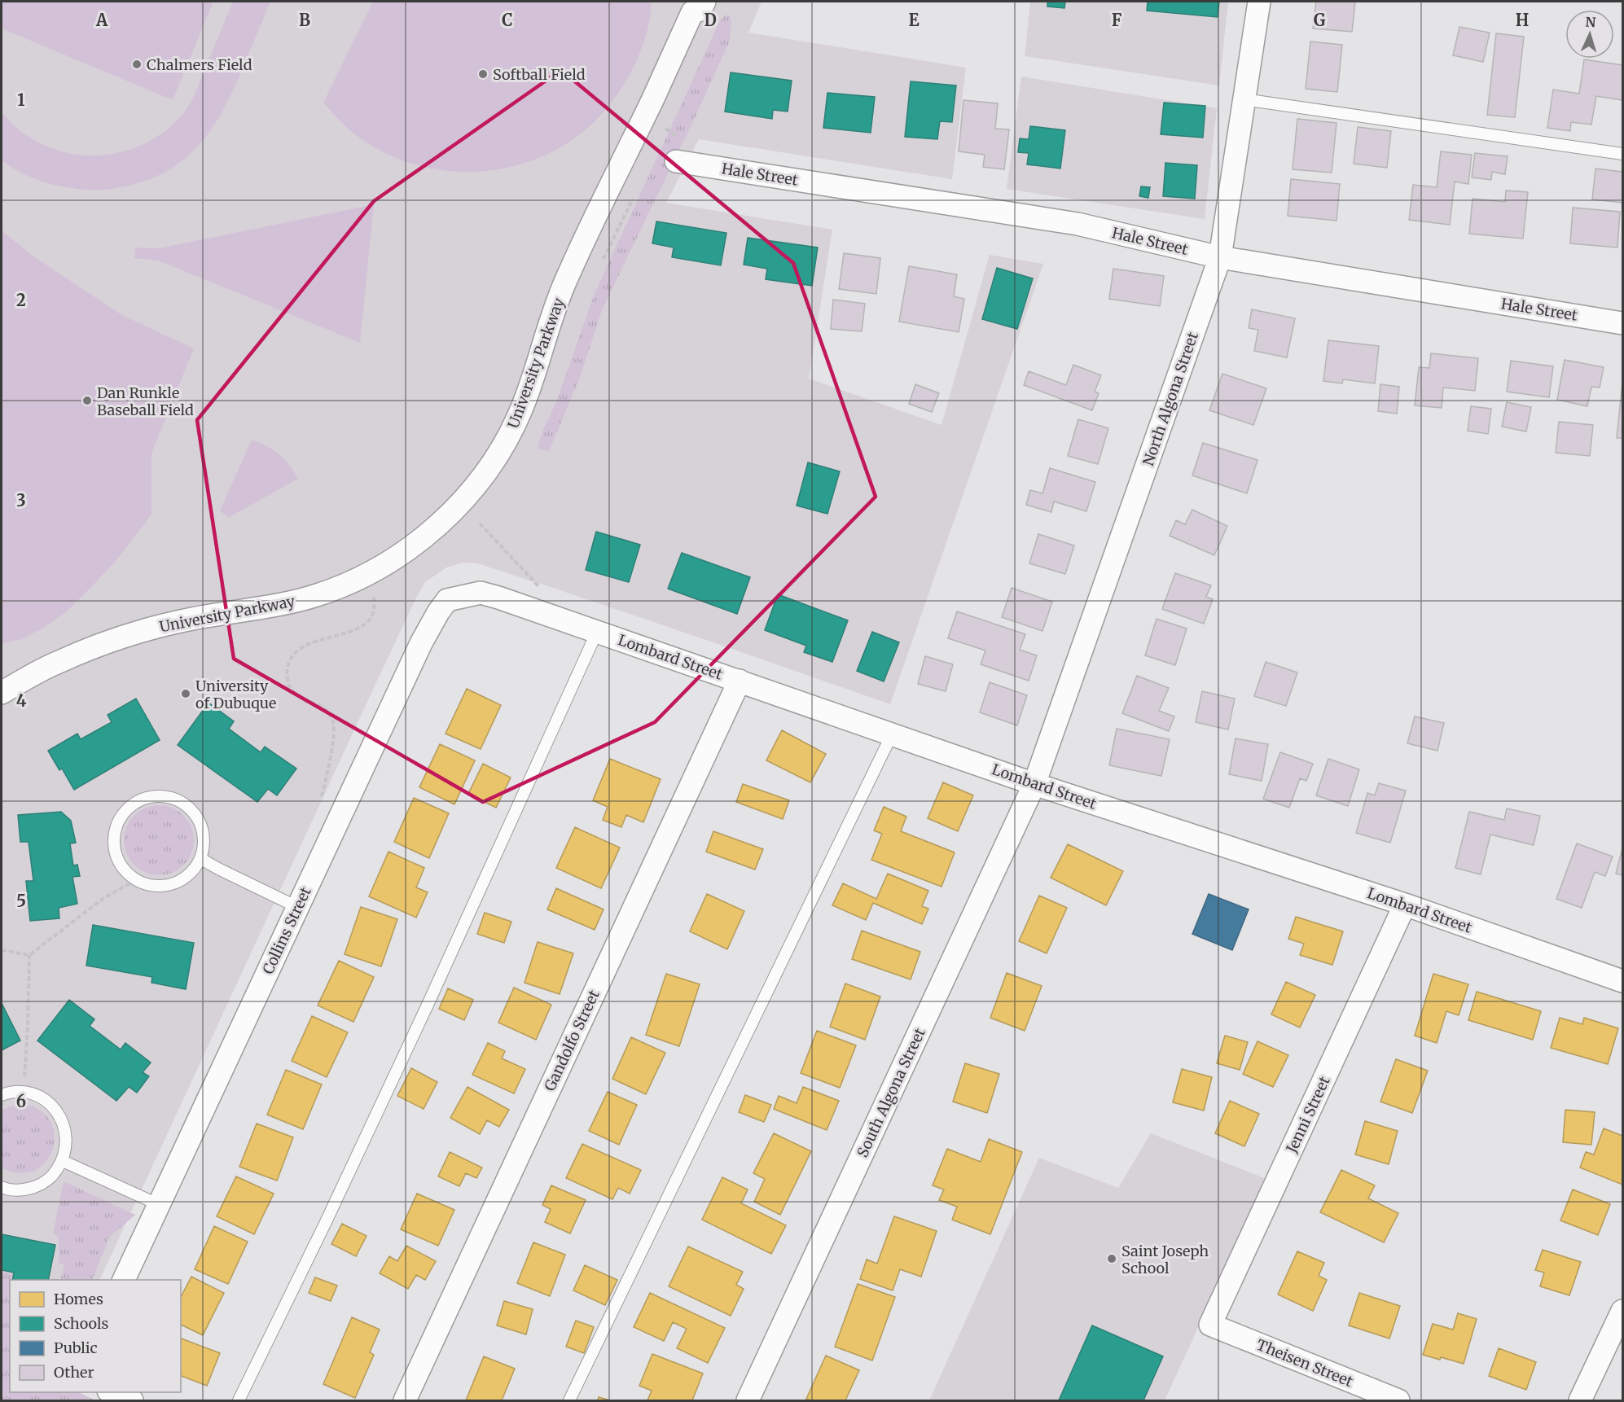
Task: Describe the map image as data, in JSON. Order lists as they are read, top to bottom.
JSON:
{
  "streets": {
    "street": [
      "Hale Street",
      "University Parkway",
      "North Algona Street",
      "Lombard Street",
      "Collins Street",
      "Gandolfo Street",
      "South Algona Street",
      "Jenni Street",
      "Theisen Street"
    ]
  },
  "crossings": [
    ["Hale Street", "North Algona Street"],
    ["North Algona Street", "Lombard Street"],
    ["North Algona Street", "South Algona Street"],
    ["Lombard Street", "Collins Street"],
    ["Lombard Street", "Gandolfo Street"],
    ["Lombard Street", "South Algona Street"],
    ["Lombard Street", "Jenni Street"],
    ["Jenni Street", "Theisen Street"]
  ],
  "places": [
    "Chalmers Field",
    "Softball Field",
    "Dan Runkle Baseball Field",
    "University of Dubuque",
    "Saint Joseph School"
  ],
  "legend": [
    "Homes",
    "Schools",
    "Public",
    "Other"
  ],
  "north": "top",
  "grid": {
    "columns": [
      "A",
      "B",
      "C",
      "D",
      "E",
      "F",
      "G",
      "H"
    ],
    "rows": [
      "1",
      "2",
      "3",
      "4",
      "5",
      "6"
    ]
  }
}
